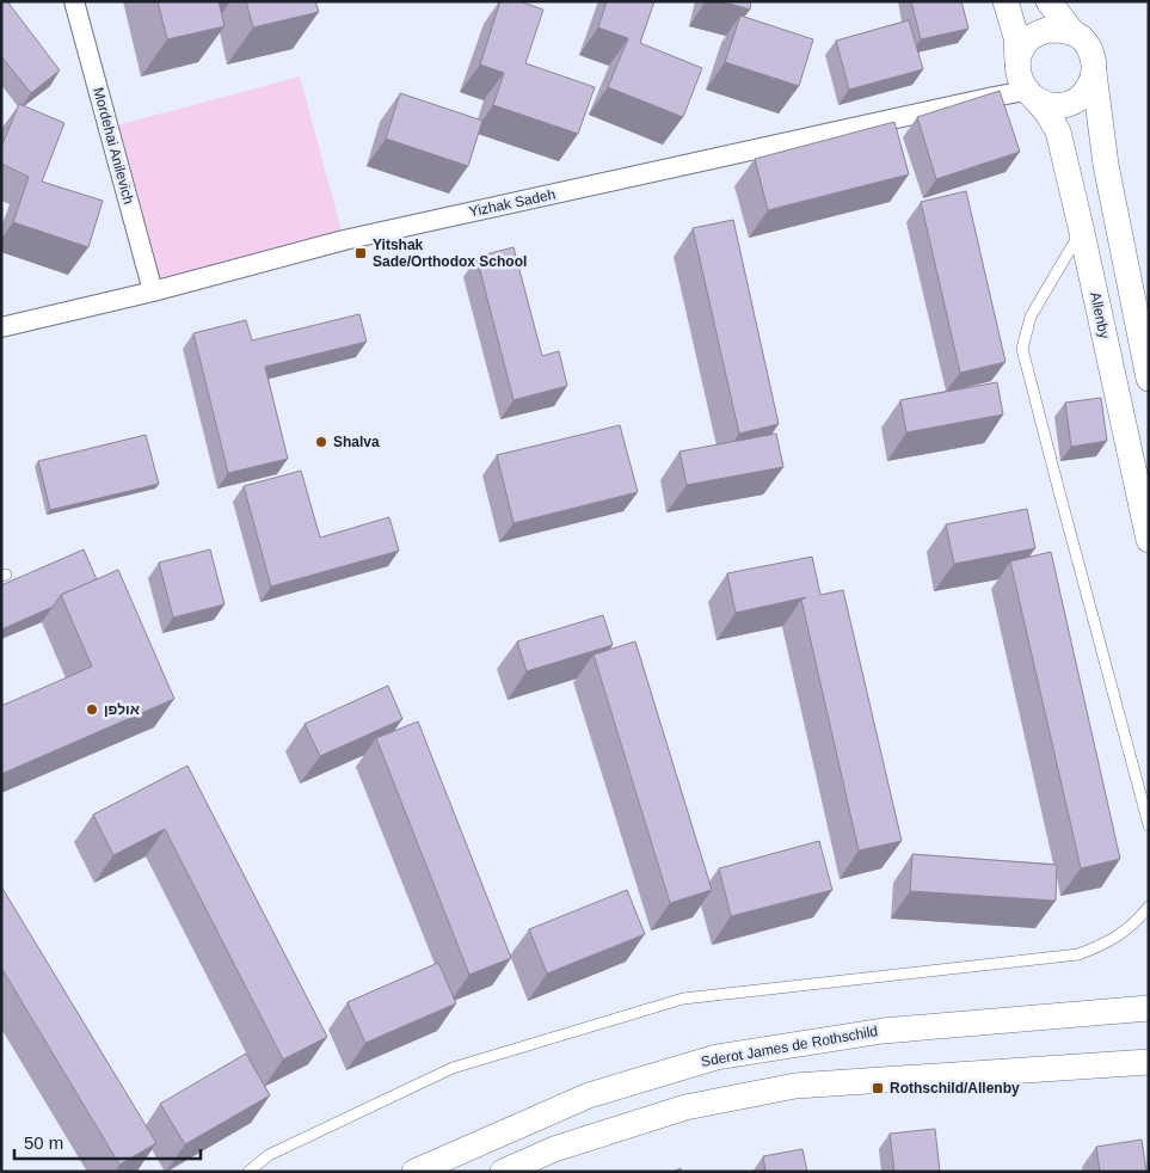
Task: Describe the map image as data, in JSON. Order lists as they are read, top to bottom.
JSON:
{
  "streets": {
    "street": [
      "Mordehai Anilevich",
      "Yizhak Sadeh",
      "Allenby",
      "Sderot James de Rothschild"
    ]
  },
  "crossings": [
    ["Mordehai Anilevich", "Yizhak Sadeh"],
    ["Yizhak Sadeh", "Allenby"]
  ],
  "places": {
    "transit": ["Yitshak Sade/Orthodox School", "Rothschild/Allenby"],
    "other": ["Shalva", "אולפן"]
  },
  "scale_bar": "50 m"
}
